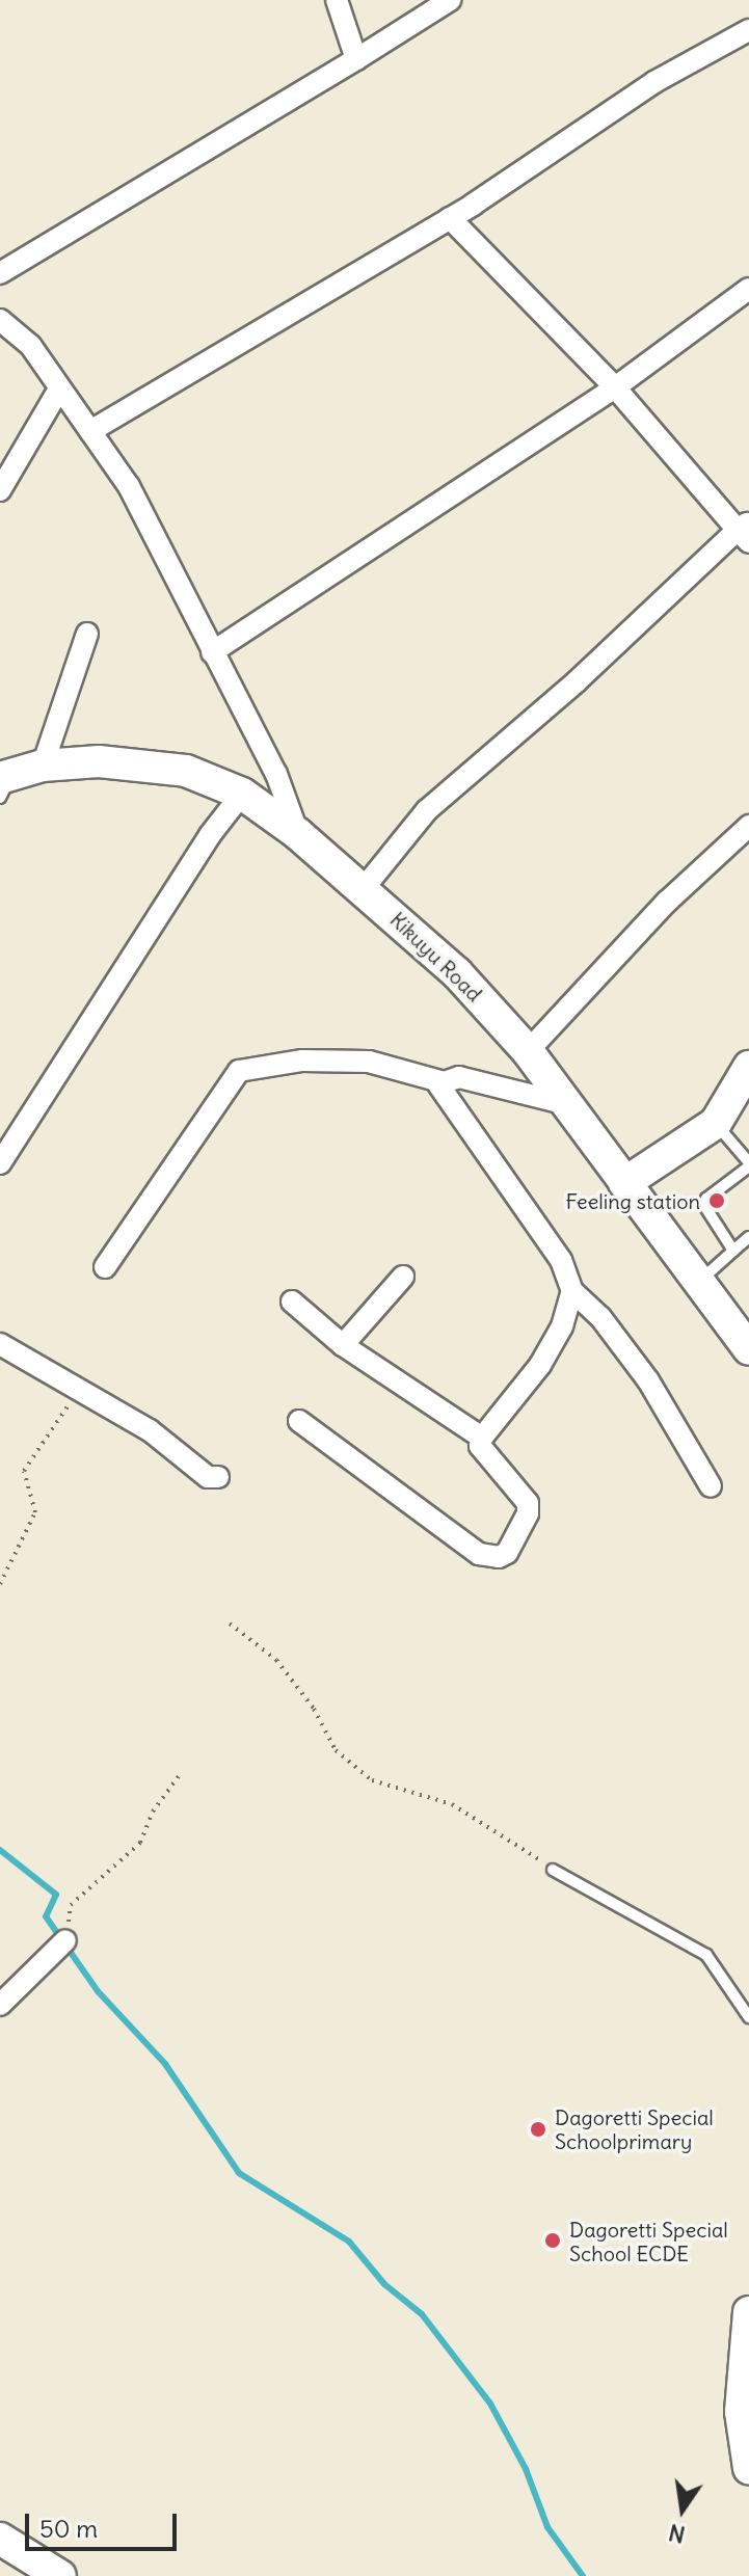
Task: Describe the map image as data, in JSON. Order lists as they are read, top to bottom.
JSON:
{
  "streets": {
    "main road": ["Kikuyu Road"]
  },
  "places": ["Feeling station", "Dagoretti Special Schoolprimary", "Dagoretti Special School ECDE"],
  "scale_bar": "50 m",
  "north": "bottom"
}
